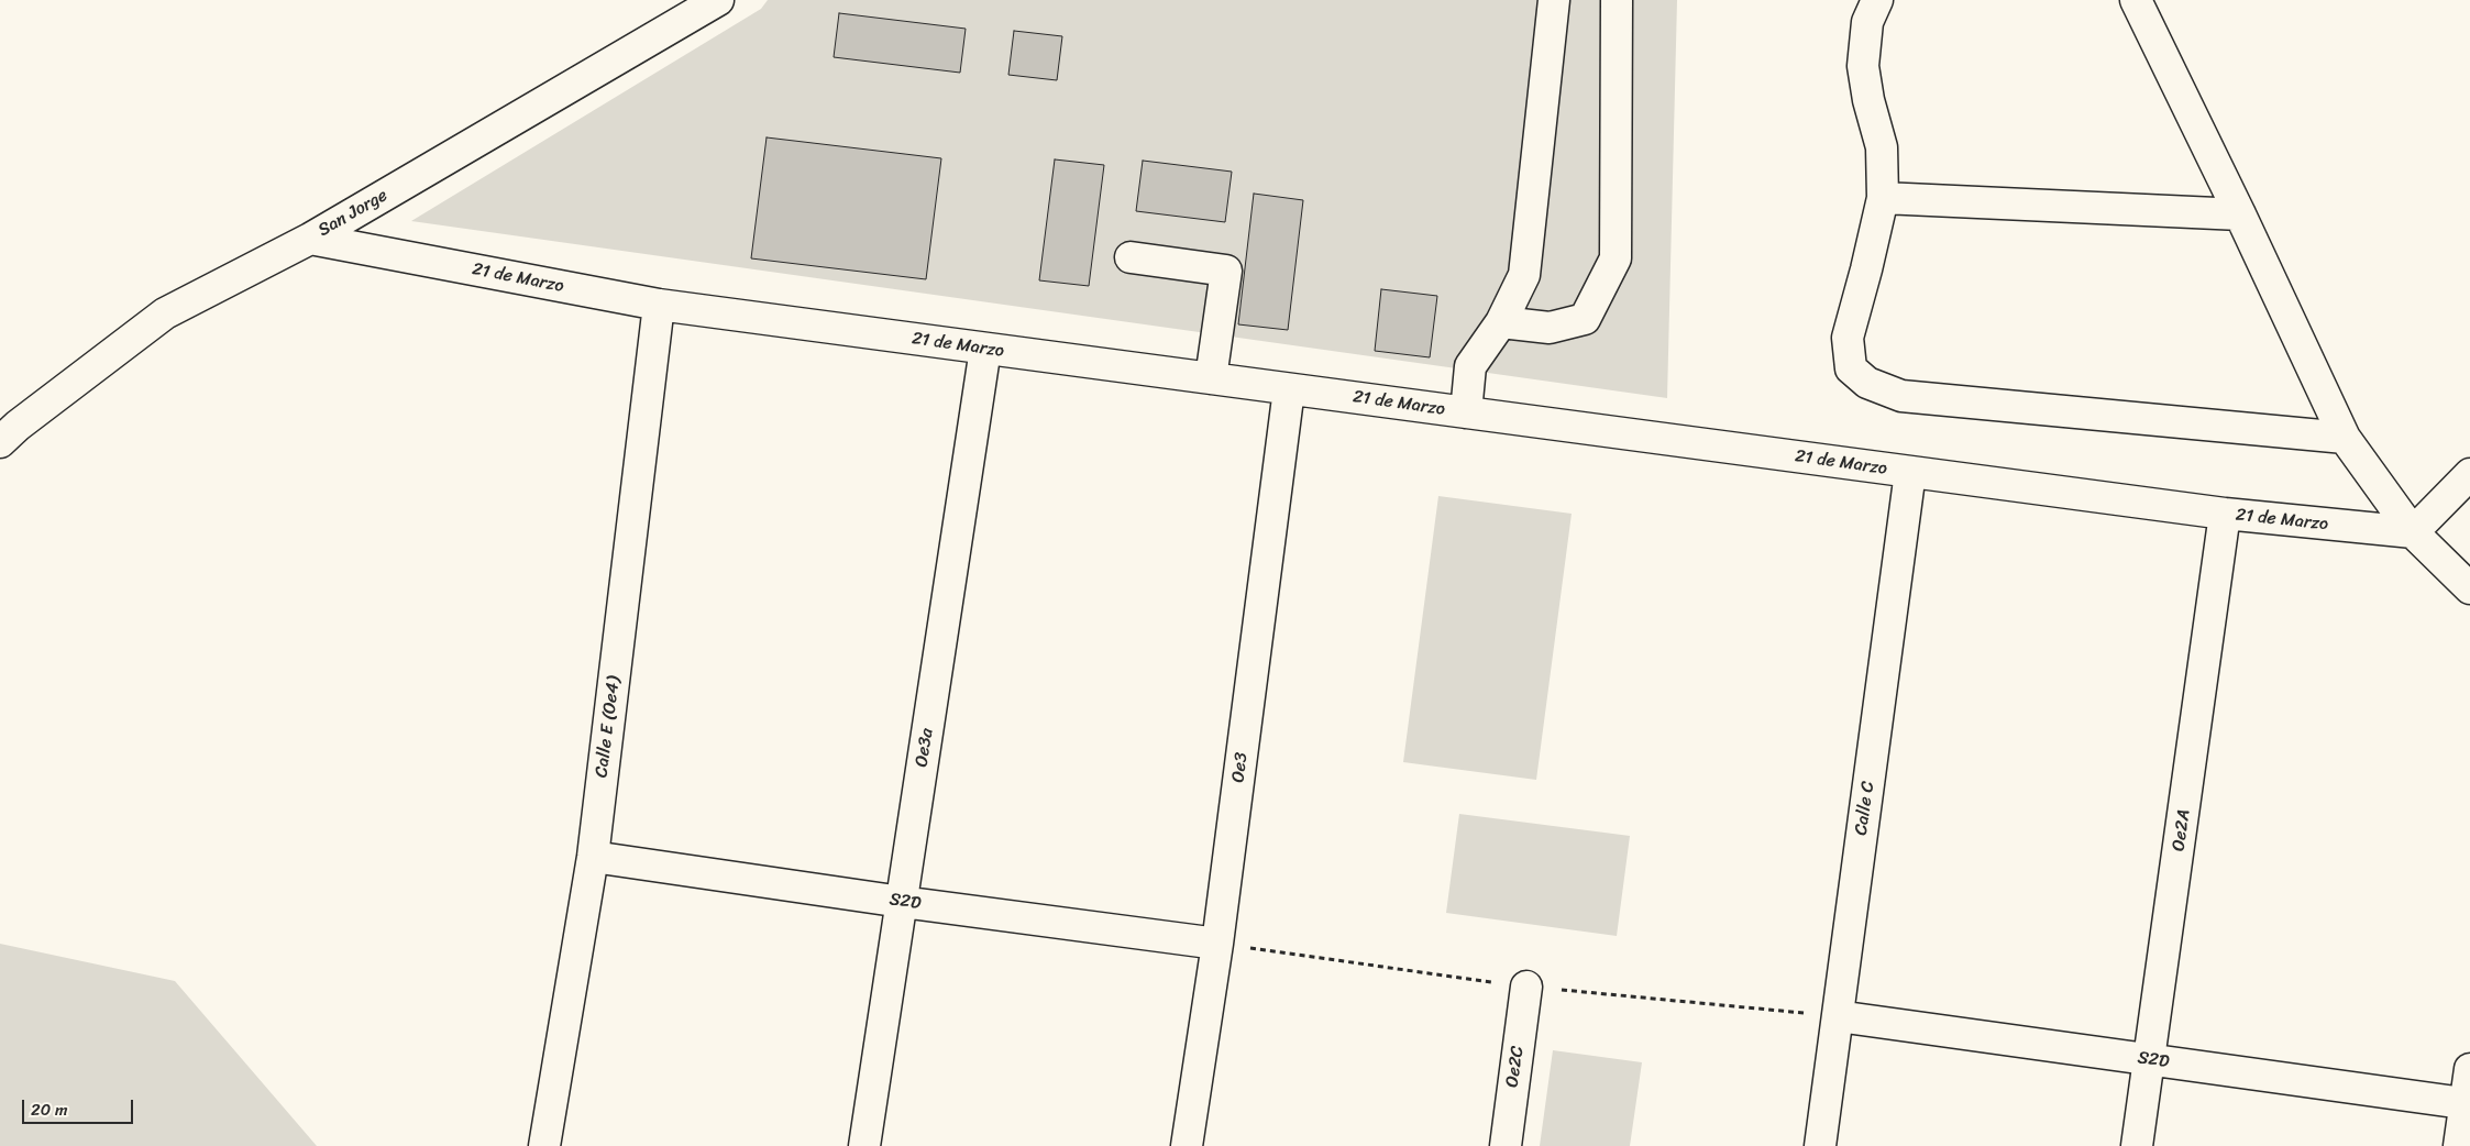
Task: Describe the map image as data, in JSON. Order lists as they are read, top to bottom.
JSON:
{
  "streets": {
    "street": [
      "San Jorge",
      "21 de Marzo",
      "Calle E (Oe4)",
      "Oe3a",
      "Oe3",
      "Calle C",
      "Oe2A",
      "S2D",
      "Oe2C"
    ]
  },
  "crossings": [
    ["San Jorge", "21 de Marzo"],
    ["21 de Marzo", "Calle E (Oe4)"],
    ["21 de Marzo", "Oe3a"],
    ["21 de Marzo", "Oe3"],
    ["21 de Marzo", "Calle C"],
    ["21 de Marzo", "Oe2A"],
    ["Calle E (Oe4)", "S2D"],
    ["Oe3a", "S2D"],
    ["Oe3", "S2D"],
    ["Calle C", "S2D"],
    ["Oe2A", "S2D"]
  ],
  "scale_bar": "20 m"
}
